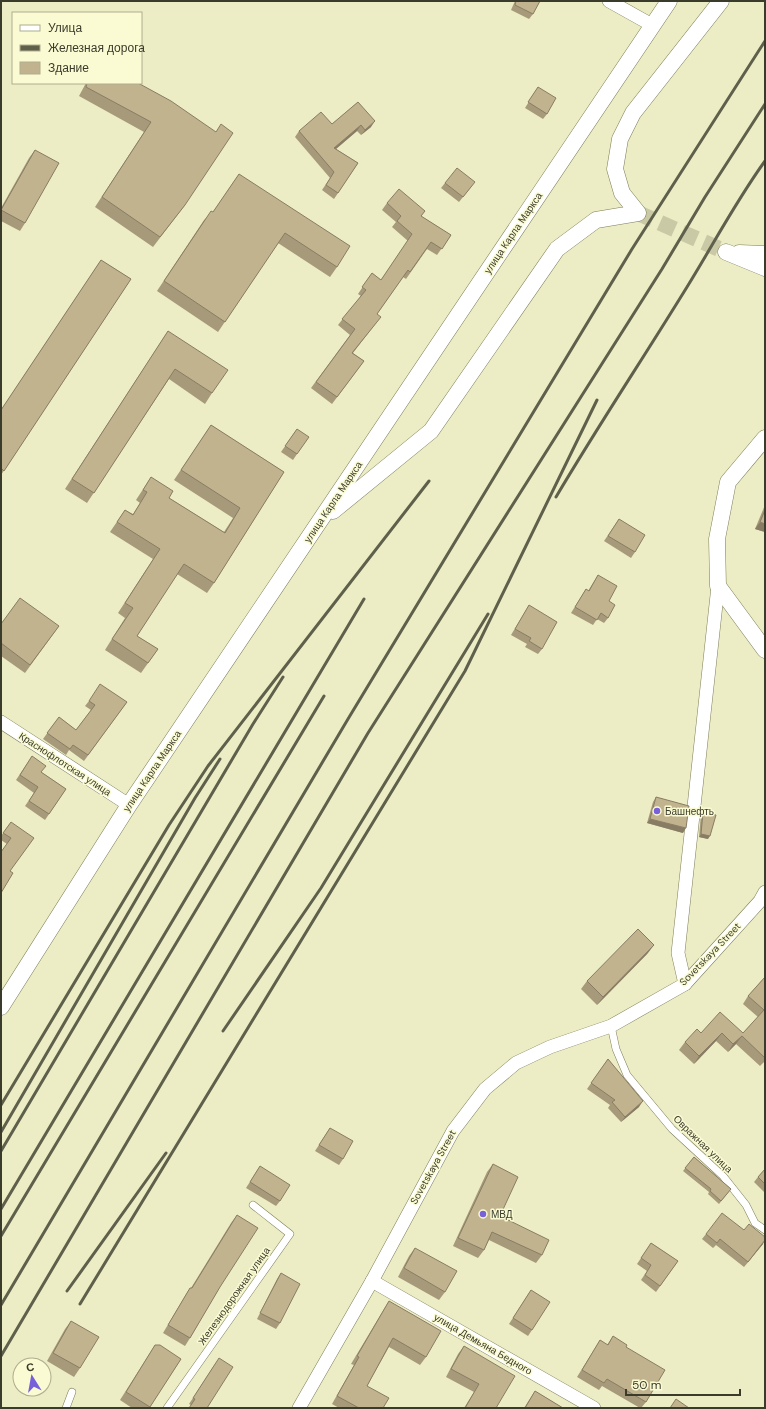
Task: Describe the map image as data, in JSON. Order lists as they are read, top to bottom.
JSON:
{
  "streets": {
    "street": [
      "улица Карла Маркса",
      "Краснофлотская улица",
      "Sovetskaya Street",
      "улица Демьяна Бедного"
    ],
    "lane": ["Овражная улица", "Железнодорожная улица"]
  },
  "crossings": [
    ["улица Карла Маркса", "Краснофлотская улица"],
    ["Sovetskaya Street", "Овражная улица"],
    ["Sovetskaya Street", "улица Демьяна Бедного"]
  ],
  "places": ["Башнефть", "МВД"],
  "legend": ["Улица", "Железная дорога", "Здание"],
  "scale_bar": "50 m",
  "north": "top"
}
